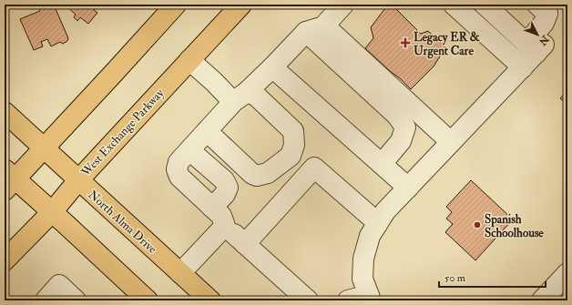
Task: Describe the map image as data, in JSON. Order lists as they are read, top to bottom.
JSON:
{
  "streets": {
    "main road": ["West Exchange Parkway", "North Alma Drive"]
  },
  "crossings": [
    ["West Exchange Parkway", "North Alma Drive"]
  ],
  "places": {
    "health": ["Legacy ER & Urgent Care"],
    "other": ["Spanish Schoolhouse"]
  },
  "scale_bar": "50 m",
  "north": "bottom right"
}
